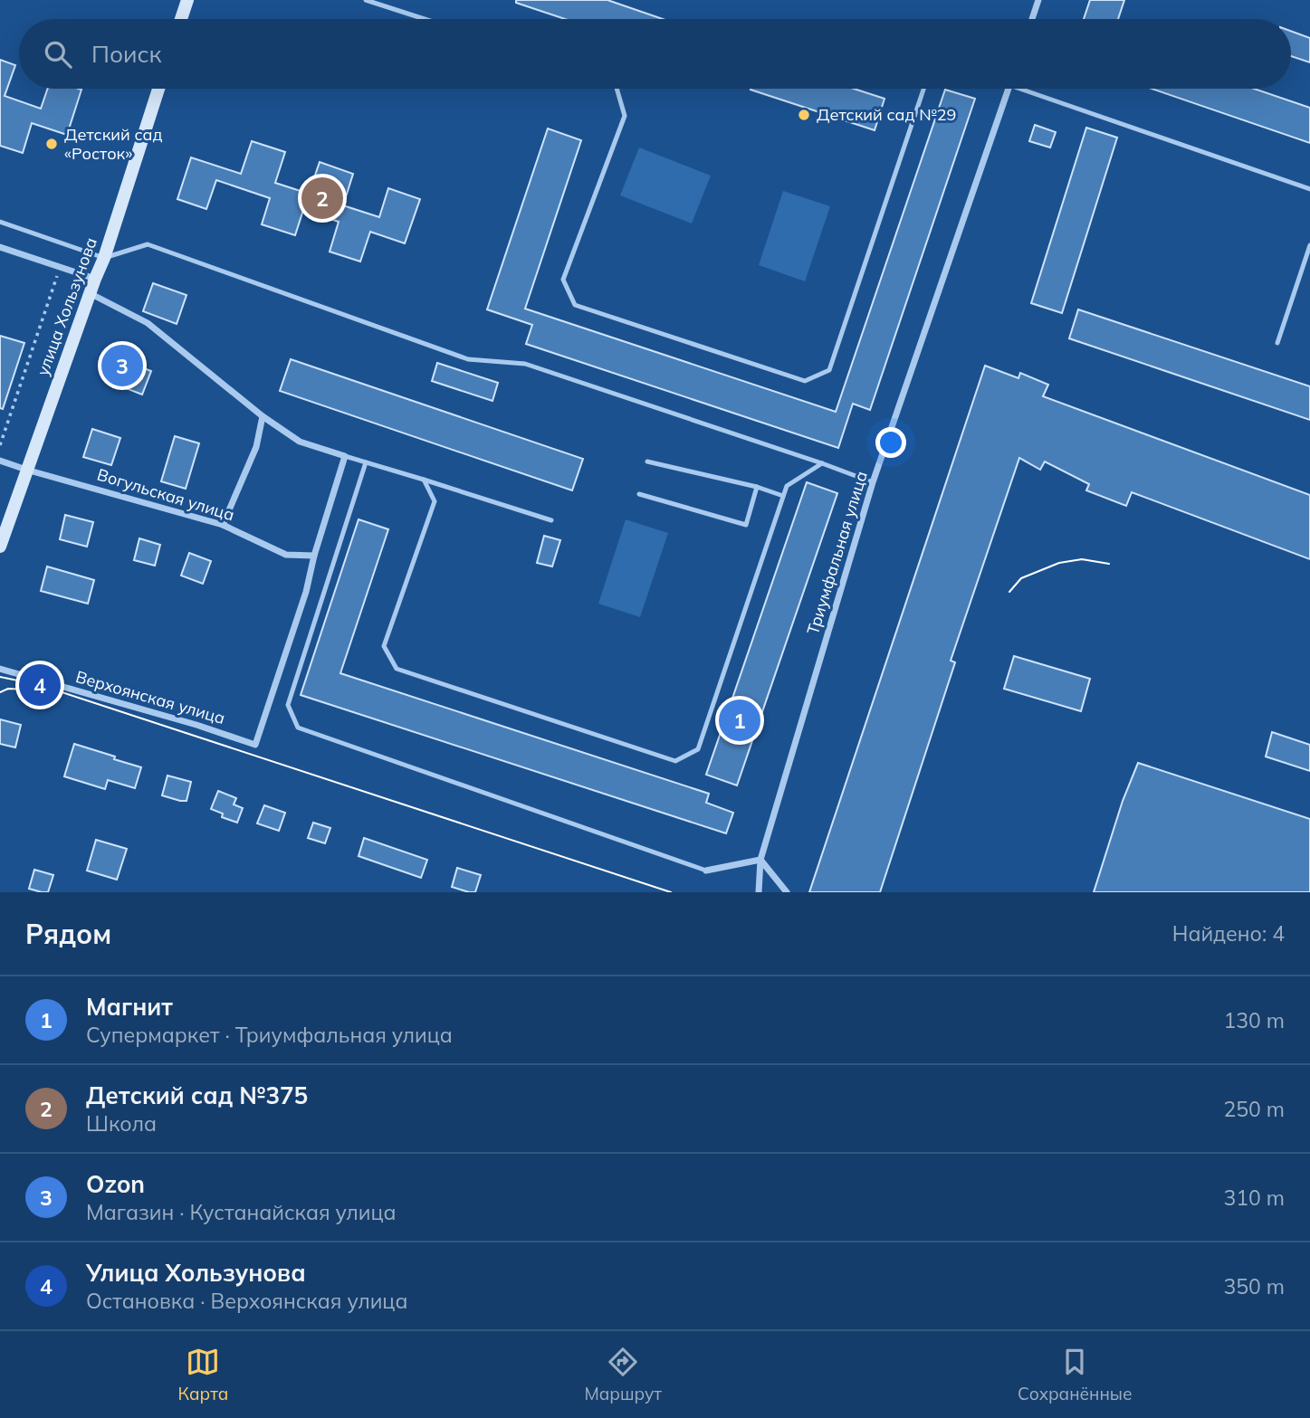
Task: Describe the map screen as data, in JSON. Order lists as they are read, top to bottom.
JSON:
{
  "streets": {
    "street": [
      "улица Хользунова",
      "Вогульская улица",
      "Триумфальная улица",
      "Верхоянская улица"
    ]
  },
  "crossings": [
    ["улица Хользунова", "Вогульская улица"],
    ["Вогульская улица", "Верхоянская улица"]
  ],
  "places": ["Детский сад №29", "Детский сад «Росток»"],
  "page": {
    "search": "Поиск",
    "pins": [
      "2",
      "3",
      "4",
      "1"
    ],
    "heading": ["Рядом", "Найдено: 4"],
    "list": [
      {
        "mark": "1",
        "name": "Магнит",
        "note": "Супермаркет · Триумфальная улица",
        "value": "130 m"
      },
      {
        "mark": "2",
        "name": "Детский сад №375",
        "note": "Школа",
        "value": "250 m"
      },
      {
        "mark": "3",
        "name": "Ozon",
        "note": "Магазин · Кустанайская улица",
        "value": "310 m"
      },
      {
        "mark": "4",
        "name": "Улица Хользунова",
        "note": "Остановка · Верхоянская улица",
        "value": "350 m"
      }
    ],
    "nav": ["Карта", "Маршрут", "Сохранённые"]
  }
}
